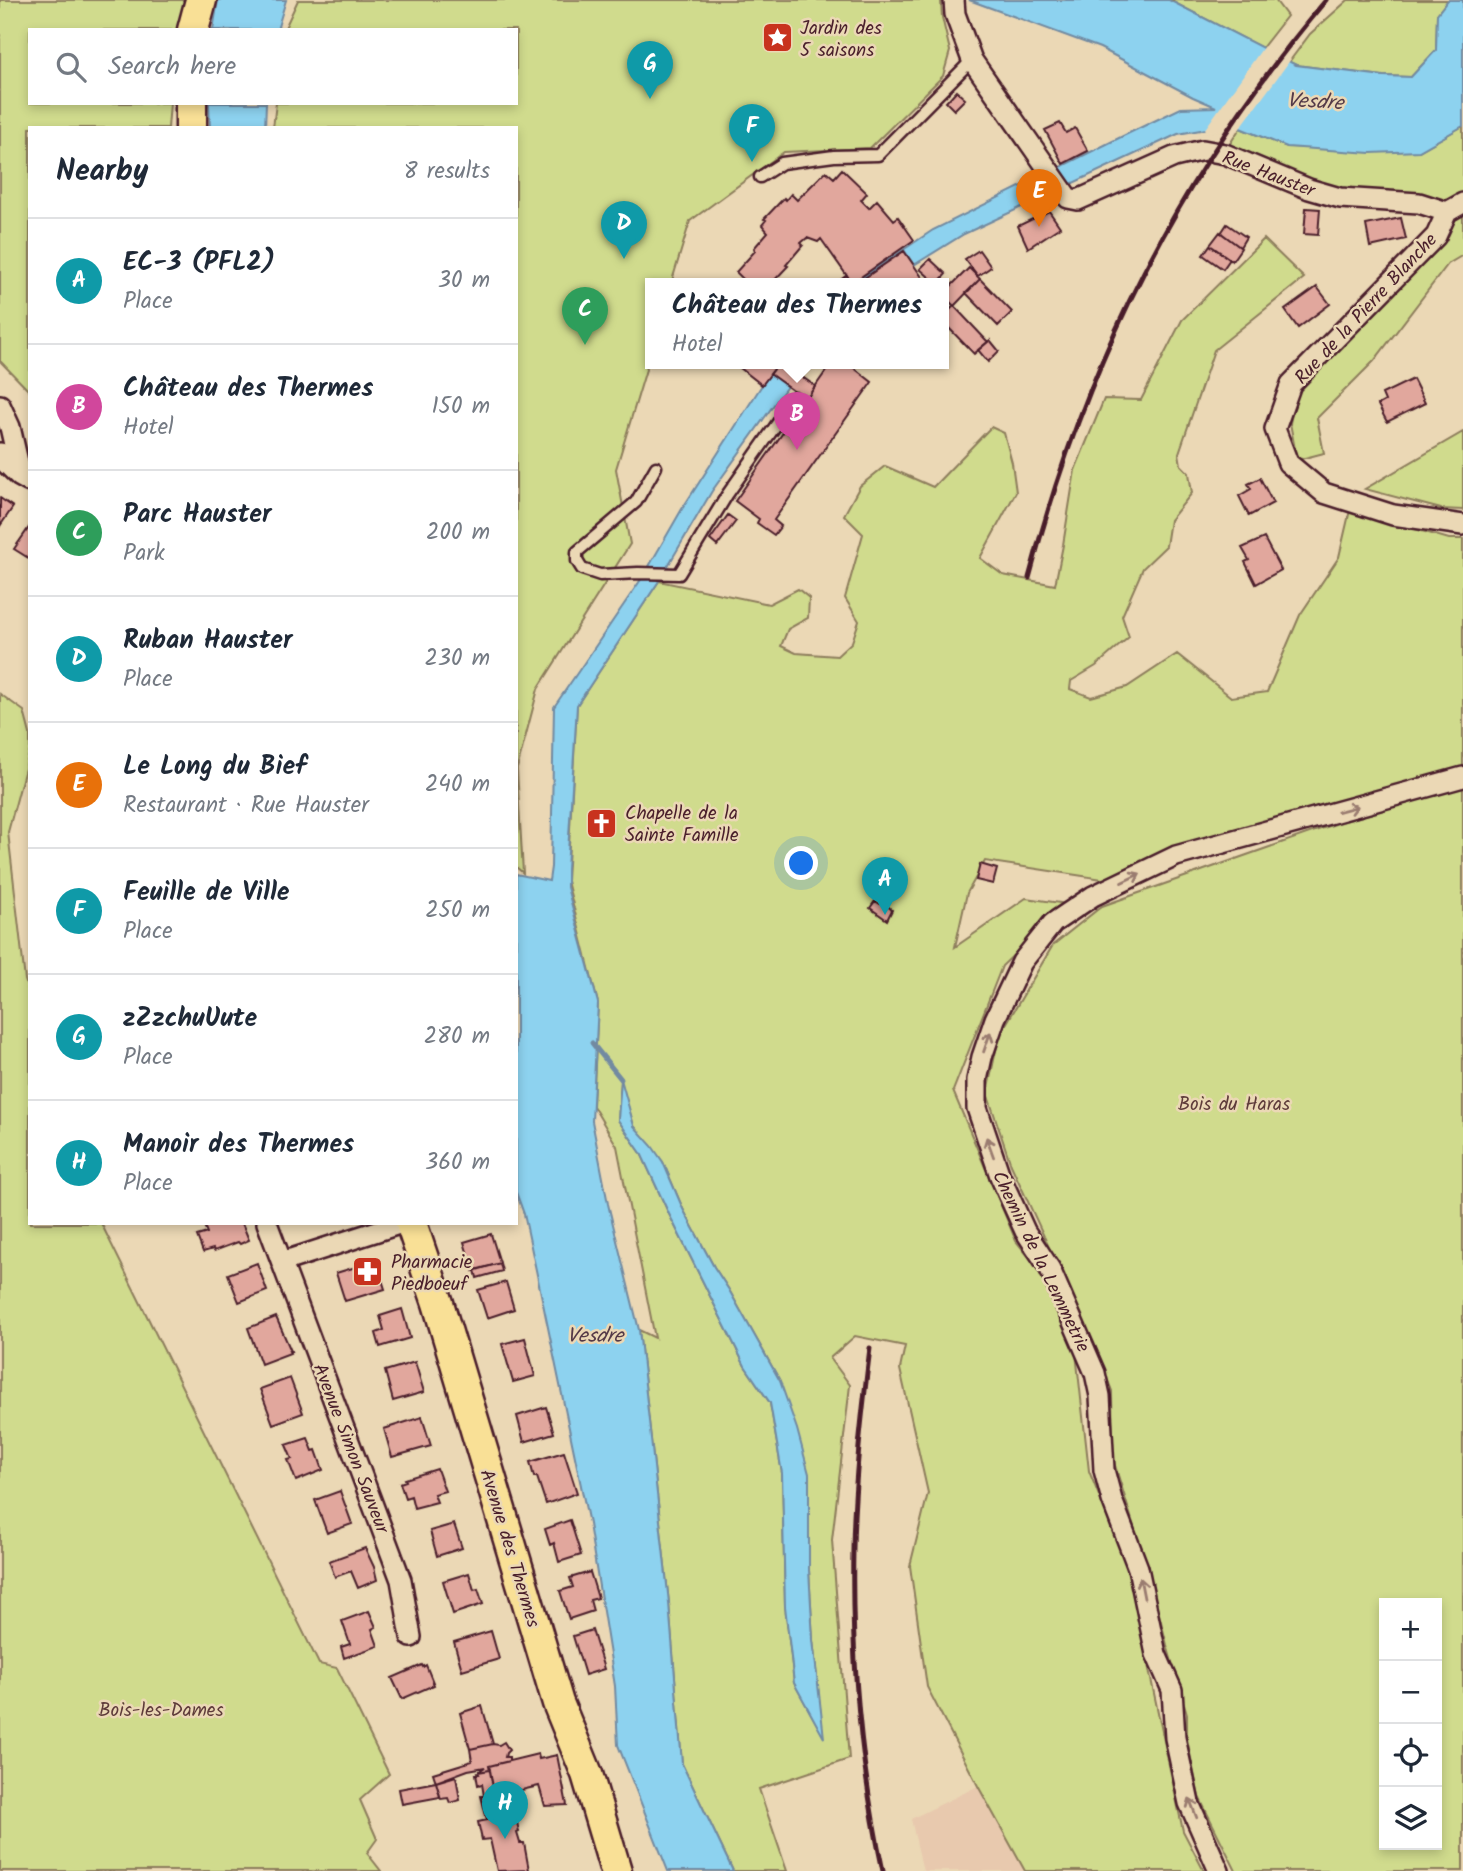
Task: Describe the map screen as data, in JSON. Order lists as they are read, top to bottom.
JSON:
{
  "streets": {
    "main road": ["Avenue des Thermes"],
    "street": [
      "Rue Hauster",
      "Rue de la Pierre Blanche",
      "Chemin de la Lemmetrie",
      "Avenue Simon Sauveur"
    ]
  },
  "crossings": [
    ["Rue Hauster", "Rue de la Pierre Blanche"]
  ],
  "water": ["Vesdre"],
  "parks": ["Bois du Haras", "Bois-les-Dames"],
  "places": {
    "place": ["Jardin des 5 saisons"],
    "church": ["Chapelle de la Sainte Famille"],
    "pharmacy": ["Pharmacie Piedboeuf"]
  },
  "page": {
    "search": "Search here",
    "pins": [
      "G",
      "F",
      "E",
      "D",
      "C",
      "B",
      "A",
      "H"
    ],
    "heading": ["Nearby", "8 results"],
    "list": [
      {
        "mark": "A",
        "name": "EC-3 (PFL2)",
        "note": "Place",
        "value": "30 m"
      },
      {
        "mark": "B",
        "name": "Château des Thermes",
        "note": "Hotel",
        "value": "150 m"
      },
      {
        "mark": "C",
        "name": "Parc Hauster",
        "note": "Park",
        "value": "200 m"
      },
      {
        "mark": "D",
        "name": "Ruban Hauster",
        "note": "Place",
        "value": "230 m"
      },
      {
        "mark": "E",
        "name": "Le Long du Bief",
        "note": "Restaurant · Rue Hauster",
        "value": "240 m"
      },
      {
        "mark": "F",
        "name": "Feuille de Ville",
        "note": "Place",
        "value": "250 m"
      },
      {
        "mark": "G",
        "name": "zZzchuUute",
        "note": "Place",
        "value": "280 m"
      },
      {
        "mark": "H",
        "name": "Manoir des Thermes",
        "note": "Place",
        "value": "360 m"
      }
    ],
    "popup": ["Château des Thermes", "Hotel"],
    "map_buttons": ["+", "−"]
  }
}
